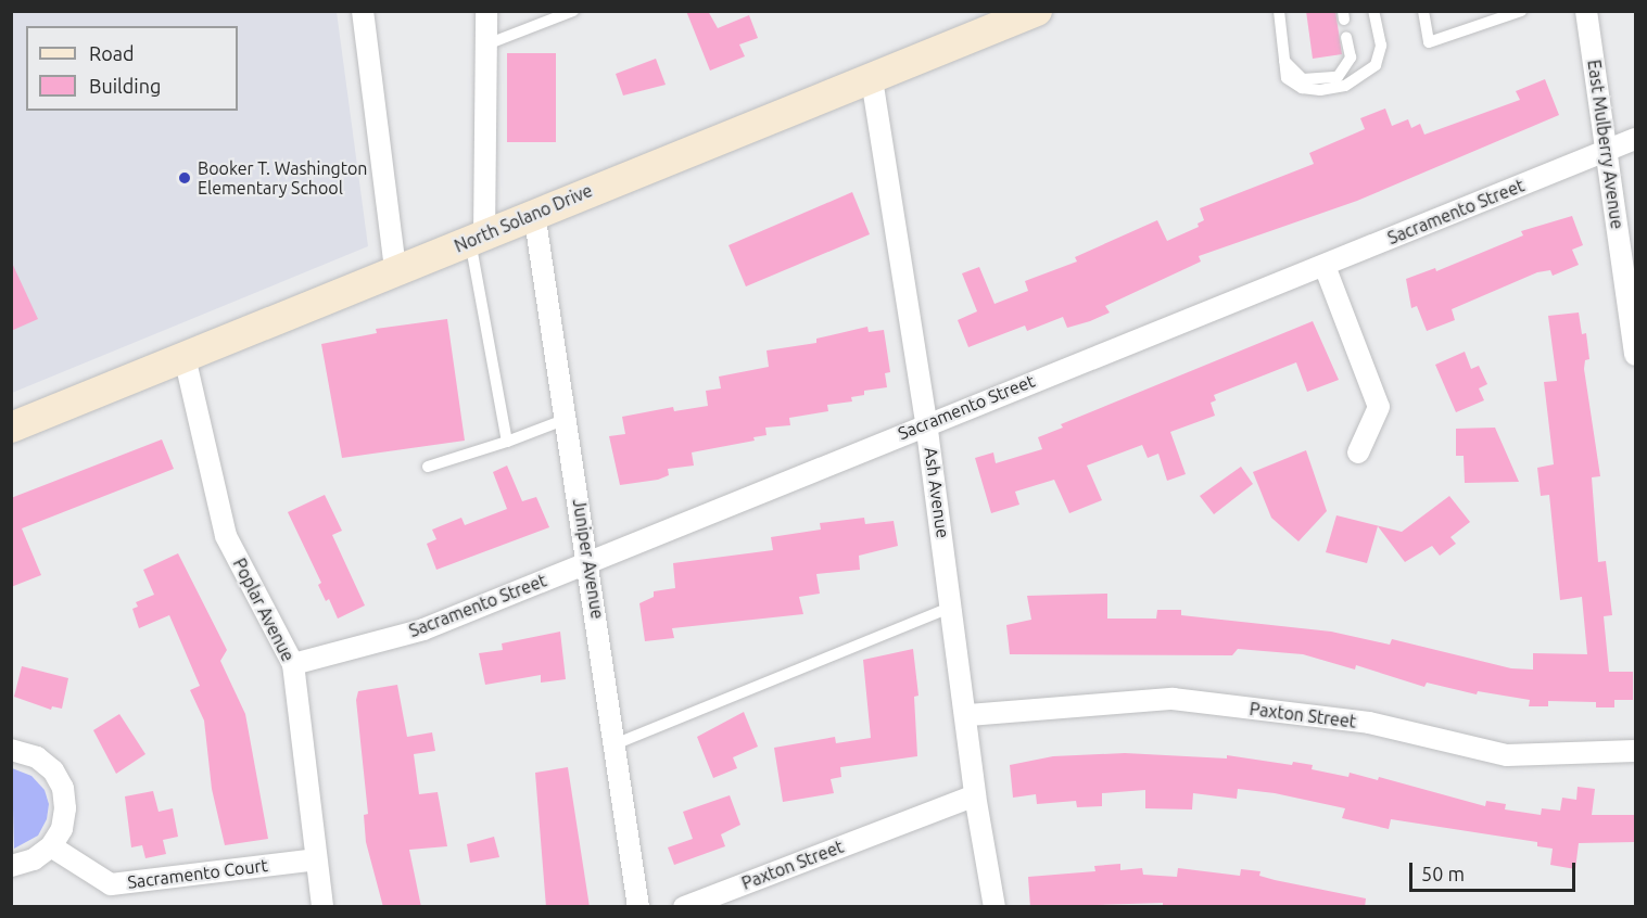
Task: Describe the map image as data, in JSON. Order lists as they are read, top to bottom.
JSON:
{
  "streets": {
    "main road": ["North Solano Drive"],
    "street": [
      "East Mulberry Avenue",
      "Sacramento Street",
      "Ash Avenue",
      "Juniper Avenue",
      "Poplar Avenue",
      "Paxton Street",
      "Sacramento Court"
    ]
  },
  "crossings": [
    ["East Mulberry Avenue", "Sacramento Street"],
    ["Sacramento Street", "Ash Avenue"],
    ["Sacramento Street", "Juniper Avenue"],
    ["Sacramento Street", "Poplar Avenue"],
    ["North Solano Drive", "Ash Avenue"],
    ["North Solano Drive", "Juniper Avenue"],
    ["North Solano Drive", "Poplar Avenue"],
    ["Ash Avenue", "Paxton Street"],
    ["Poplar Avenue", "Sacramento Court"]
  ],
  "places": ["Booker T. Washington Elementary School"],
  "legend": ["Road", "Building"],
  "scale_bar": "50 m"
}
